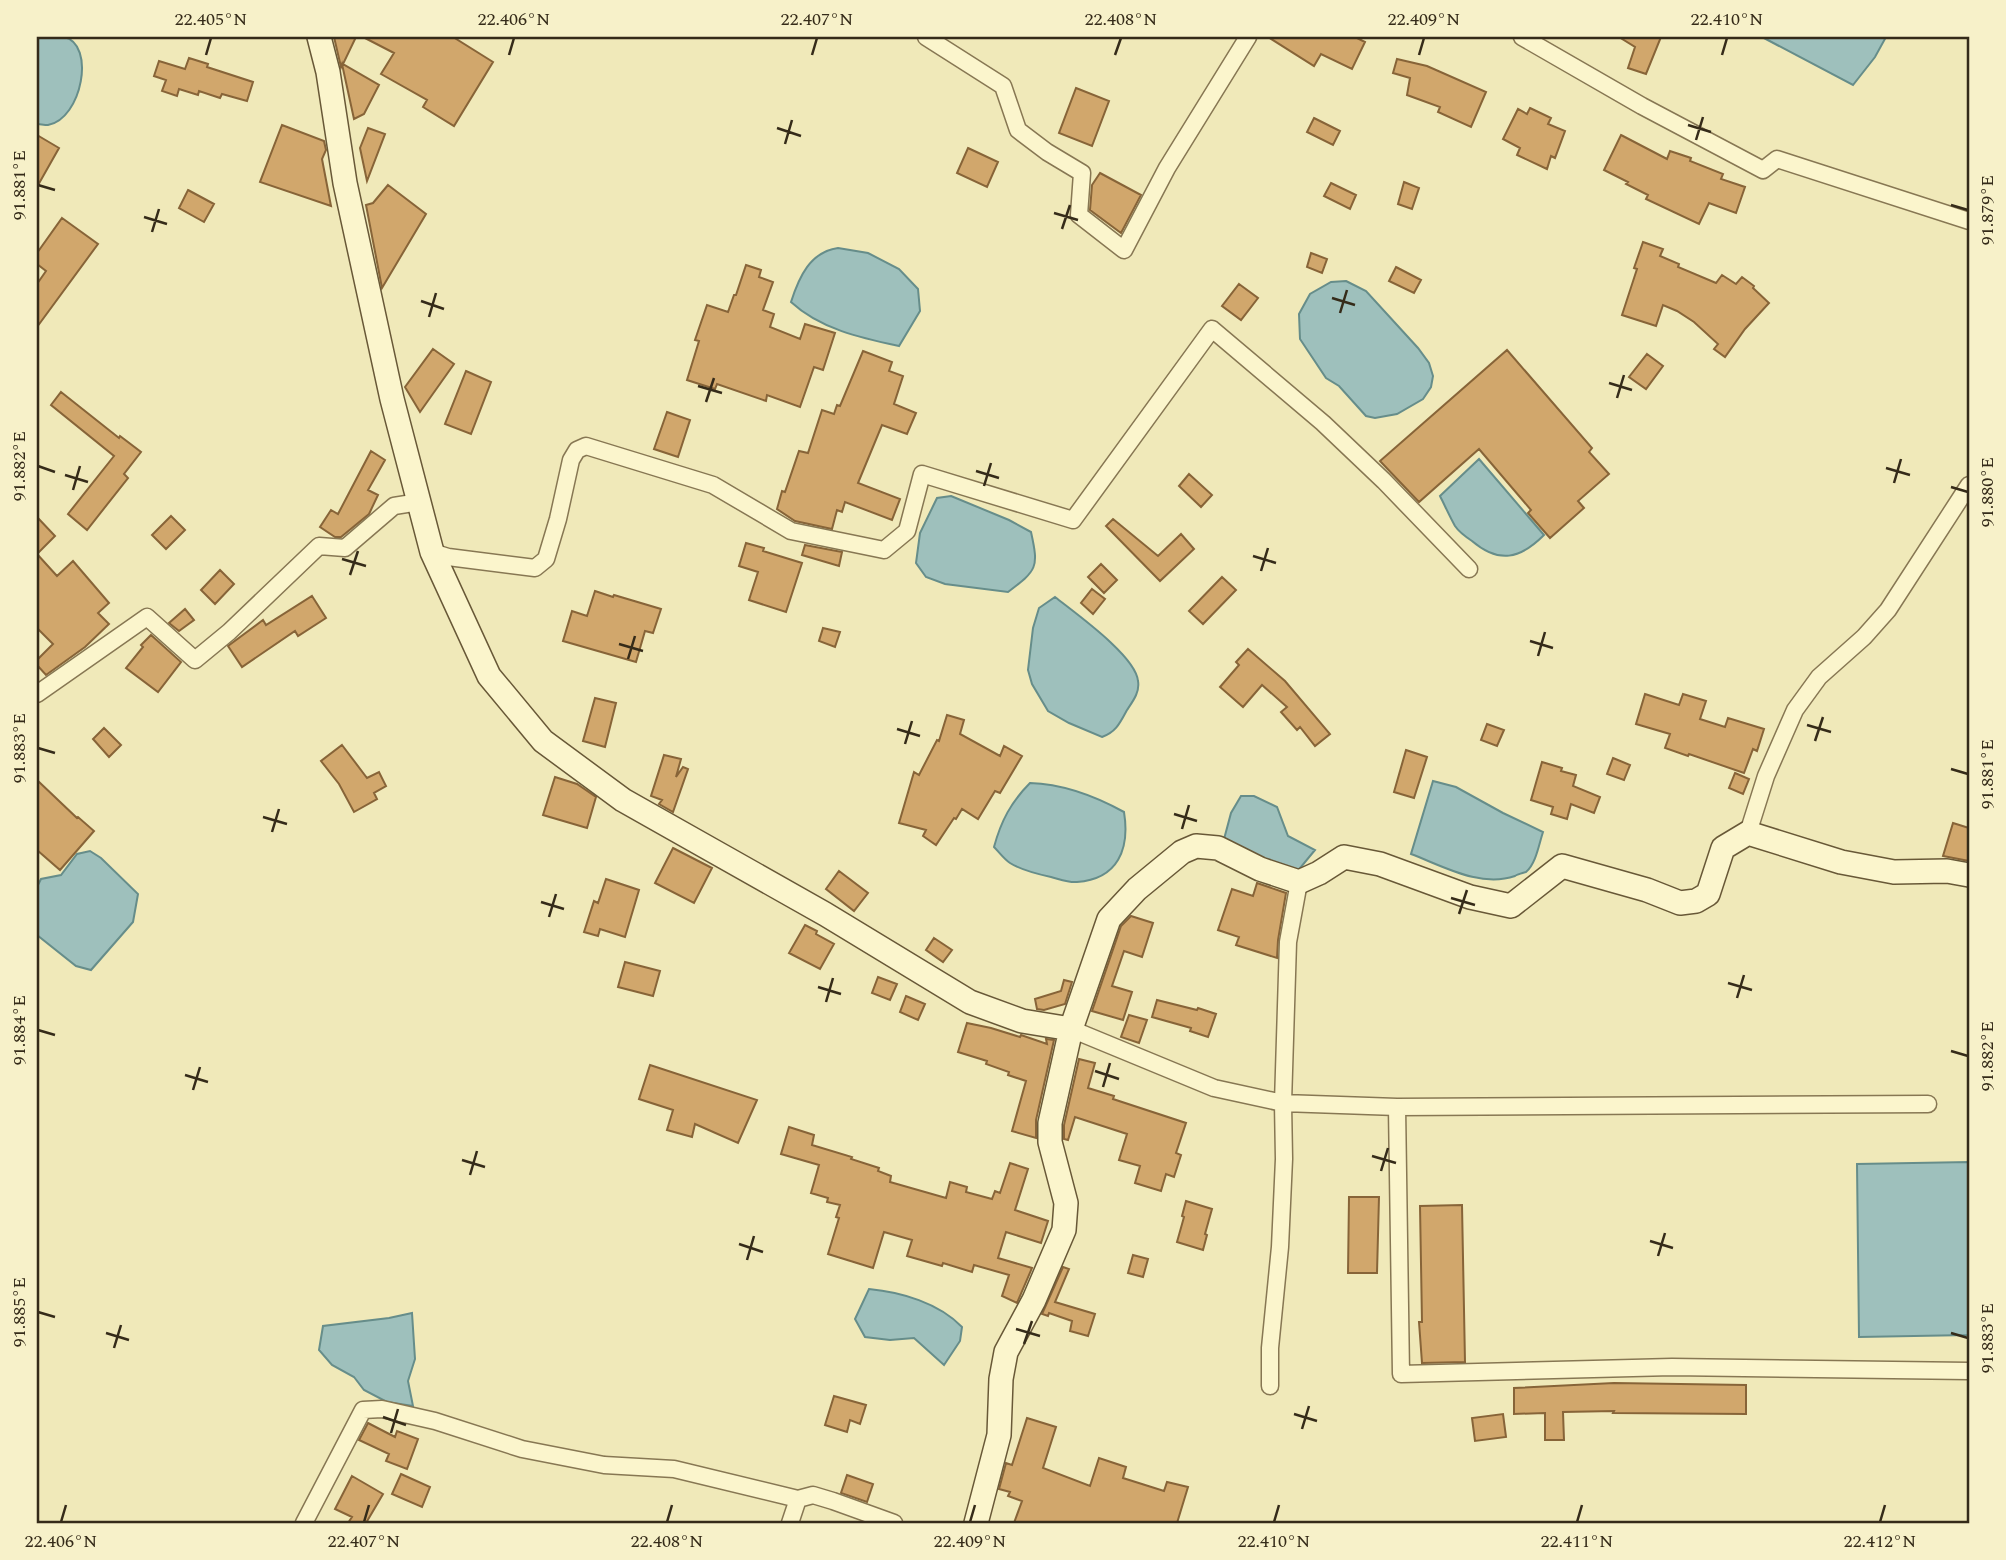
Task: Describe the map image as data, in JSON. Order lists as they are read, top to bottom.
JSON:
{
  "coordinates": [
    "22.405°N",
    "22.406°N",
    "22.407°N",
    "22.408°N",
    "22.409°N",
    "22.410°N",
    "91.881°E",
    "91.879°E",
    "91.882°E",
    "91.880°E",
    "91.883°E",
    "91.884°E",
    "91.885°E",
    "22.411°N",
    "22.412°N"
  ]
}
